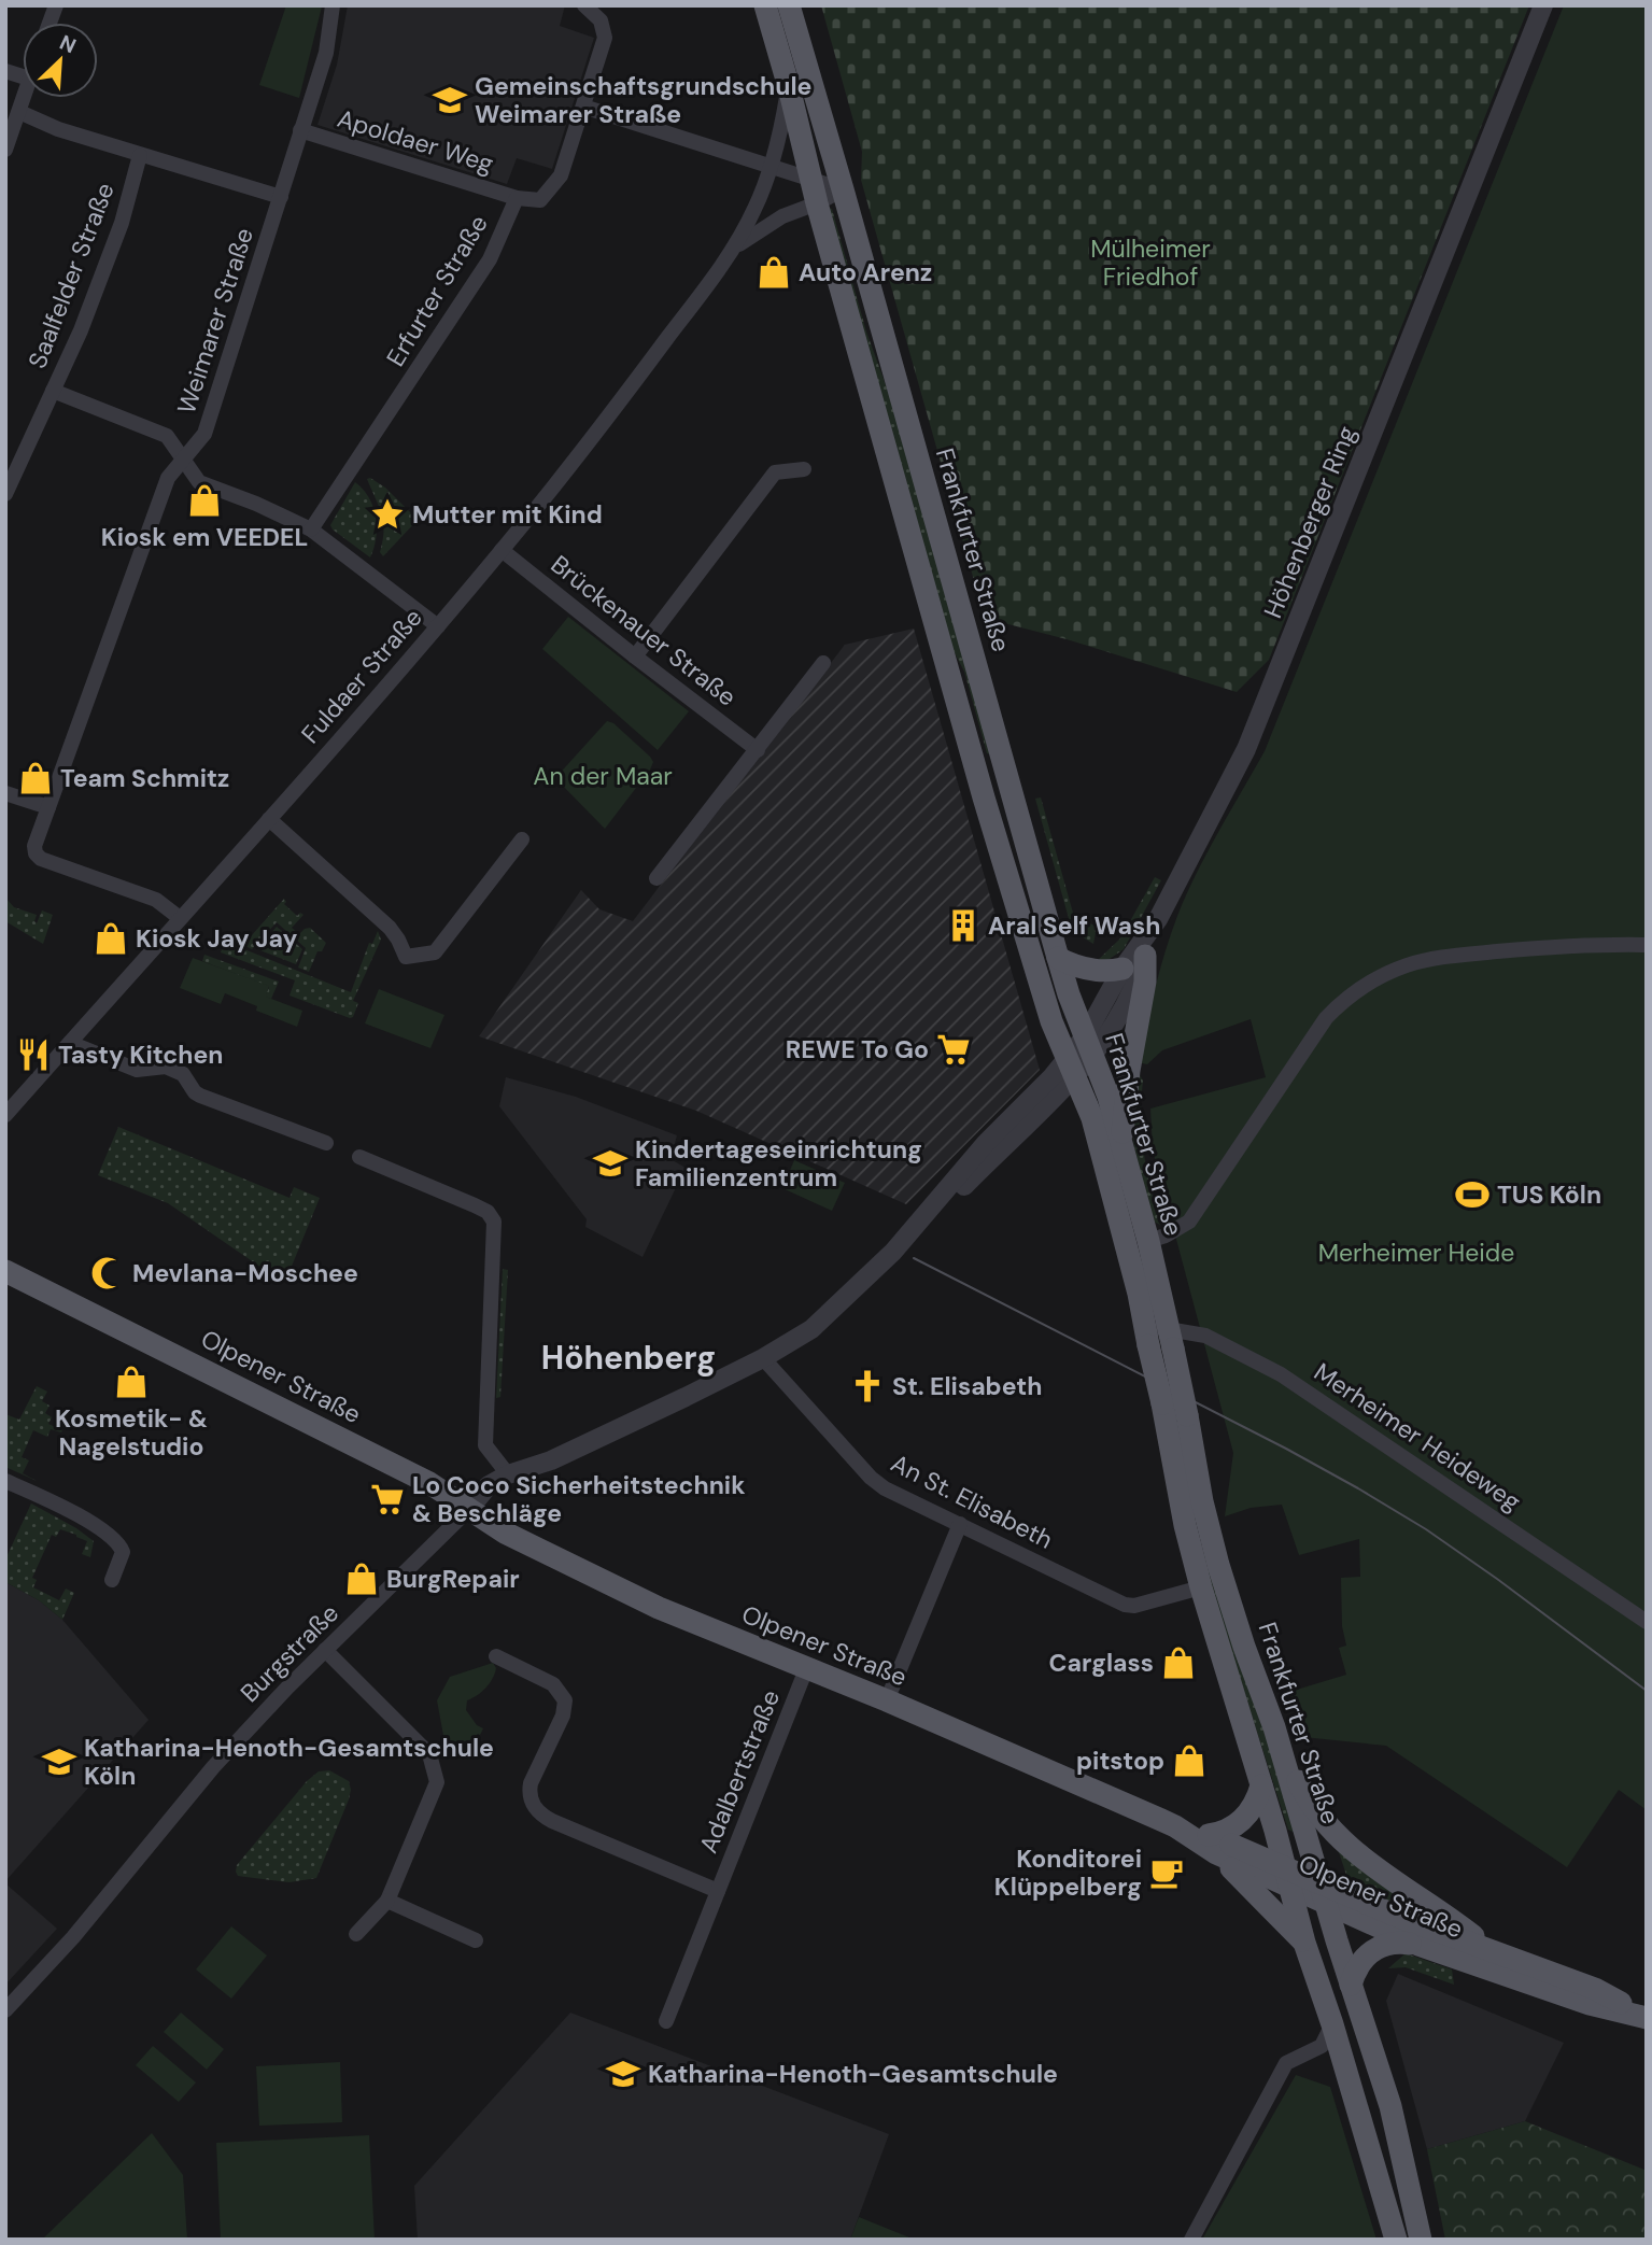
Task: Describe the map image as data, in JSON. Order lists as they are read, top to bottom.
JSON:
{
  "streets": {
    "main road": ["Frankfurter Straße", "Olpener Straße"],
    "street": [
      "Apoldaer Weg",
      "Saalfelder Straße",
      "Erfurter Straße",
      "Weimarer Straße",
      "Höhenberger Ring",
      "Brückenauer Straße",
      "Fuldaer Straße",
      "Merheimer Heideweg",
      "An St. Elisabeth",
      "Burgstraße",
      "Adalbertstraße"
    ]
  },
  "crossings": [
    ["Apoldaer Weg", "Erfurter Straße"],
    ["Apoldaer Weg", "Weimarer Straße"],
    ["Weimarer Straße", "Fuldaer Straße"],
    ["Höhenberger Ring", "Frankfurter Straße"],
    ["Frankfurter Straße", "Fuldaer Straße"],
    ["Frankfurter Straße", "Olpener Straße"],
    ["Frankfurter Straße", "Merheimer Heideweg"],
    ["Frankfurter Straße", "An St. Elisabeth"],
    ["Brückenauer Straße", "Fuldaer Straße"],
    ["Olpener Straße", "Burgstraße"],
    ["Olpener Straße", "Adalbertstraße"]
  ],
  "districts": ["Höhenberg"],
  "parks": ["Mülheimer Friedhof", "An der Maar", "Merheimer Heide"],
  "places": {
    "school or university": [
      "Gemeinschaftsgrundschule Weimarer Straße",
      "Kindertageseinrichtung Familienzentrum",
      "Katharina-Henoth-Gesamtschule Köln",
      "Katharina-Henoth-Gesamtschule"
    ],
    "shop": [
      "Auto Arenz",
      "Kiosk em VEEDEL",
      "Team Schmitz",
      "Kiosk Jay Jay",
      "Kosmetik- & Nagelstudio",
      "BurgRepair",
      "Carglass",
      "pitstop"
    ],
    "place": ["Mutter mit Kind"],
    "building": ["Aral Self Wash"],
    "supermarket": ["REWE To Go", "Lo Coco Sicherheitstechnik & Beschläge"],
    "restaurant": ["Tasty Kitchen"],
    "sports": ["TUS Köln"],
    "mosque": ["Mevlana-Moschee"],
    "church": ["St. Elisabeth"],
    "cafe": ["Konditorei Klüppelberg"]
  },
  "north": "top right"
}
